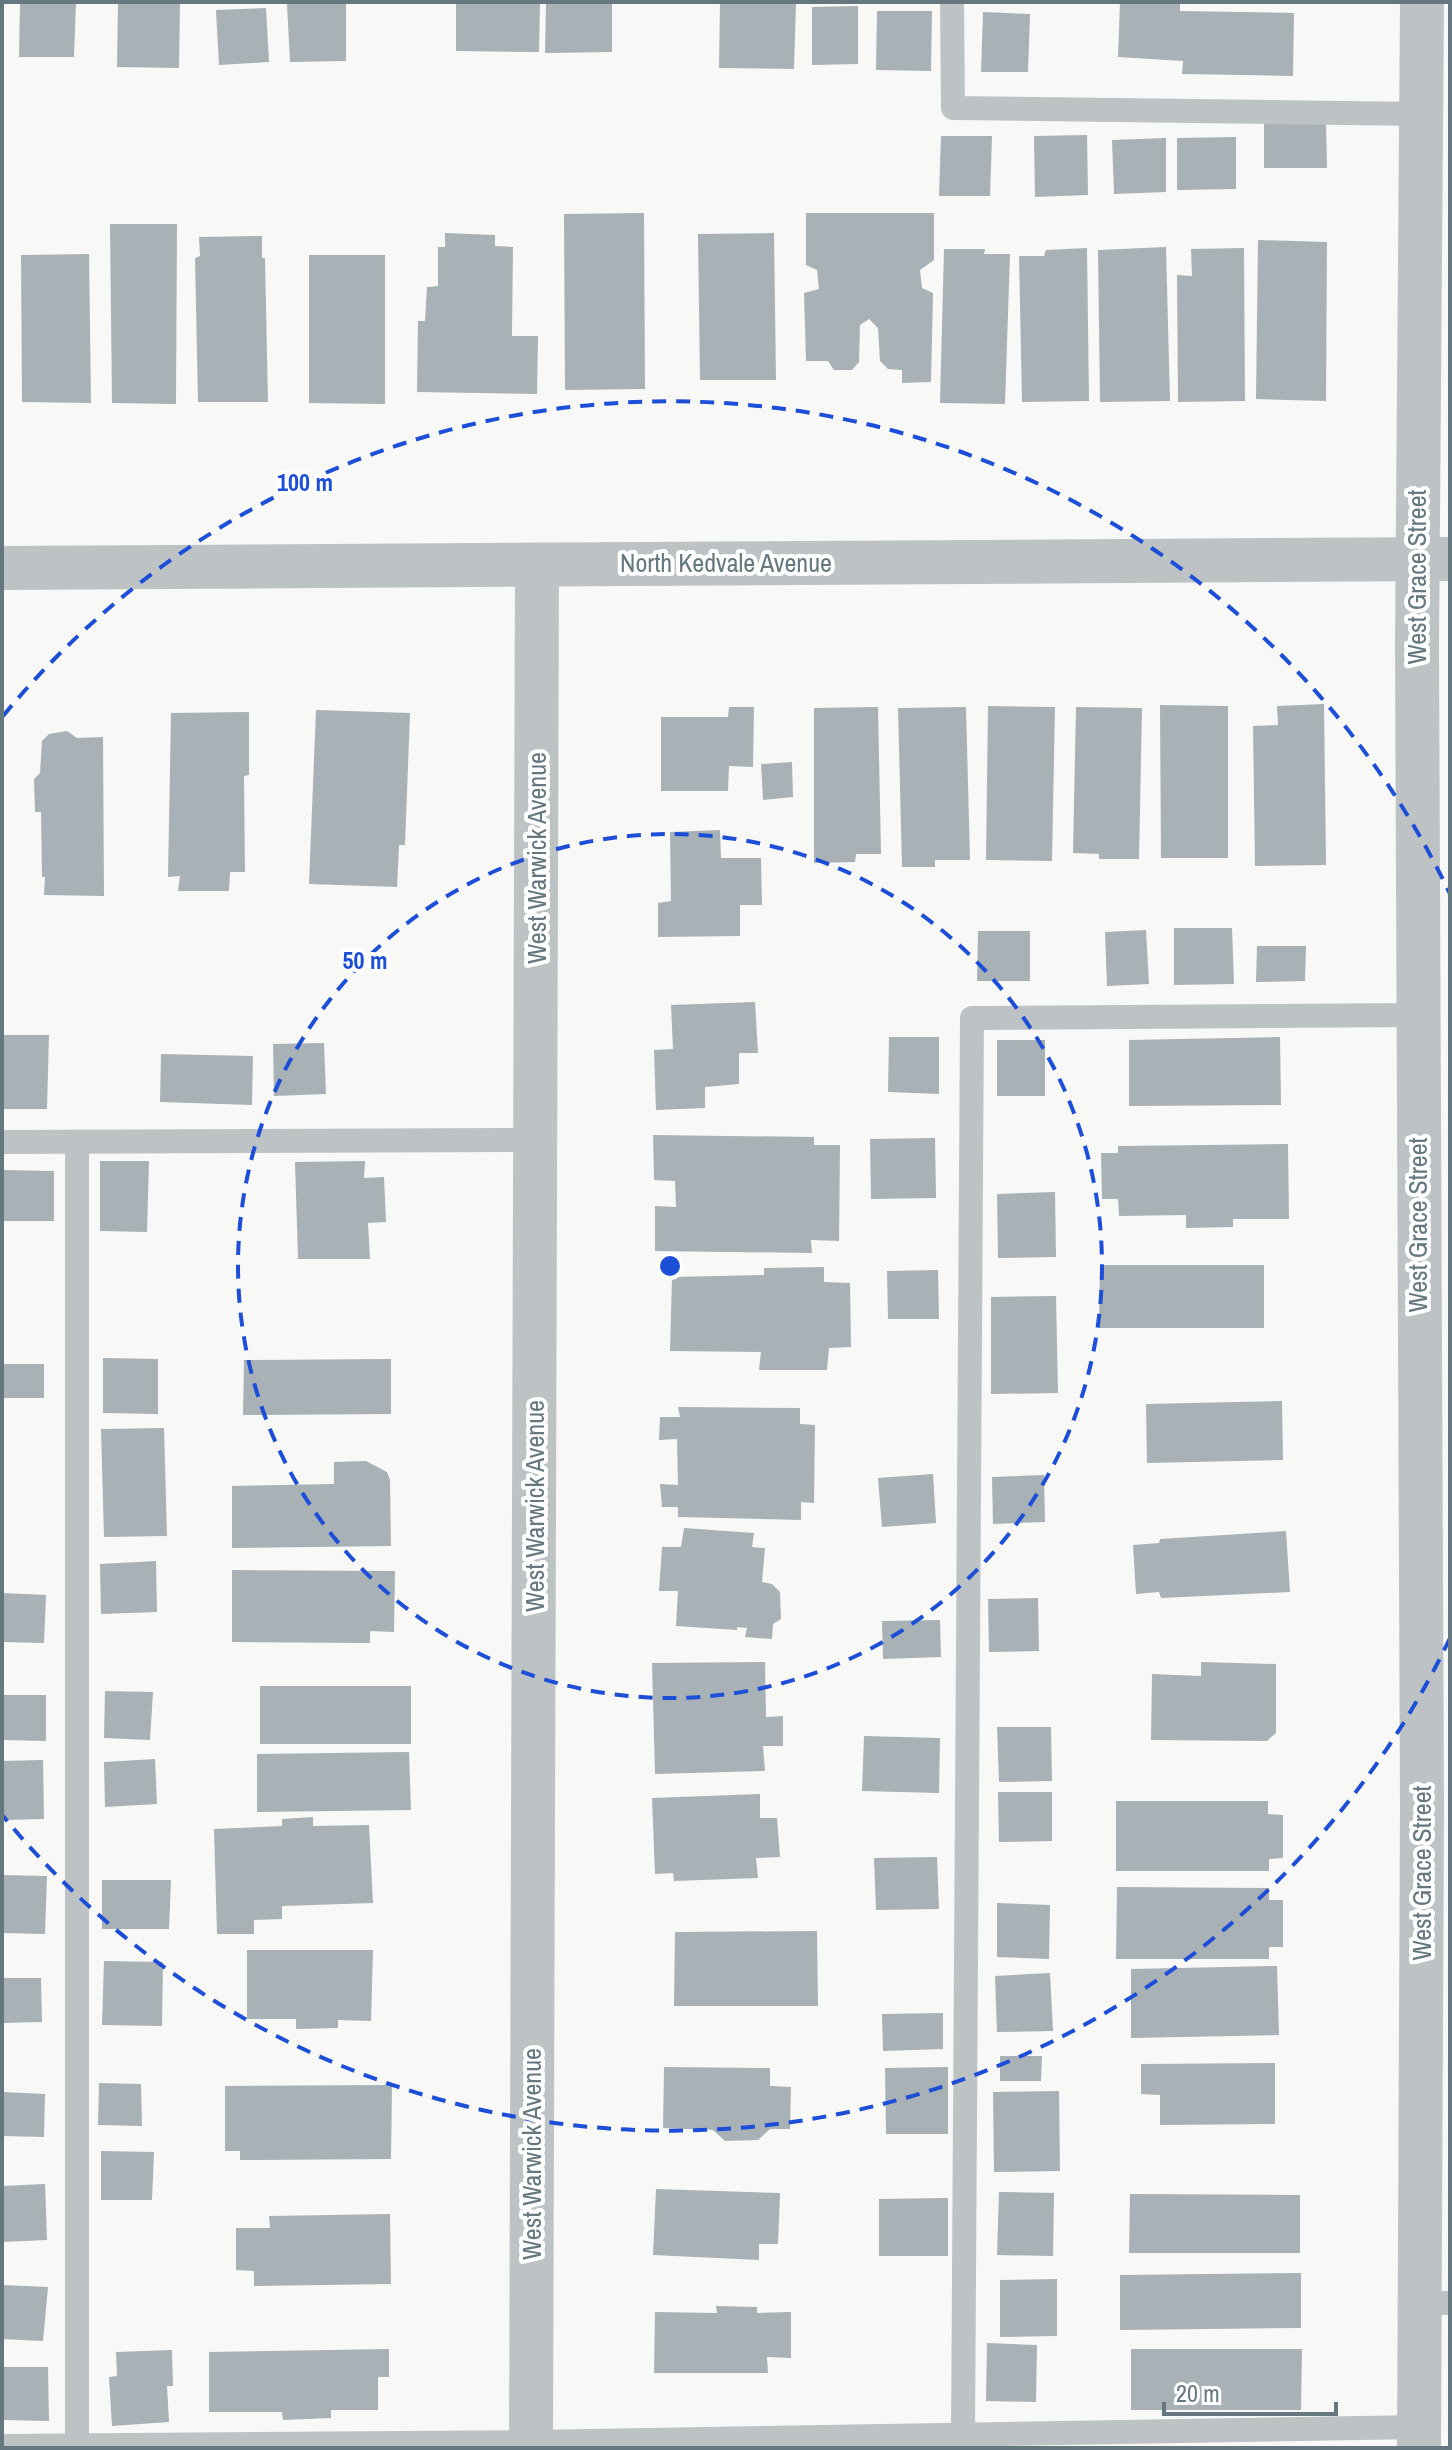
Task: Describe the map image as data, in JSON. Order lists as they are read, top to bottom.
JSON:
{
  "streets": {
    "street": ["North Kedvale Avenue", "West Grace Street", "West Warwick Avenue"]
  },
  "crossings": [
    ["North Kedvale Avenue", "West Grace Street"],
    ["North Kedvale Avenue", "West Warwick Avenue"]
  ],
  "scale_bar": "20 m",
  "rings": ["100 m", "50 m"]
}
